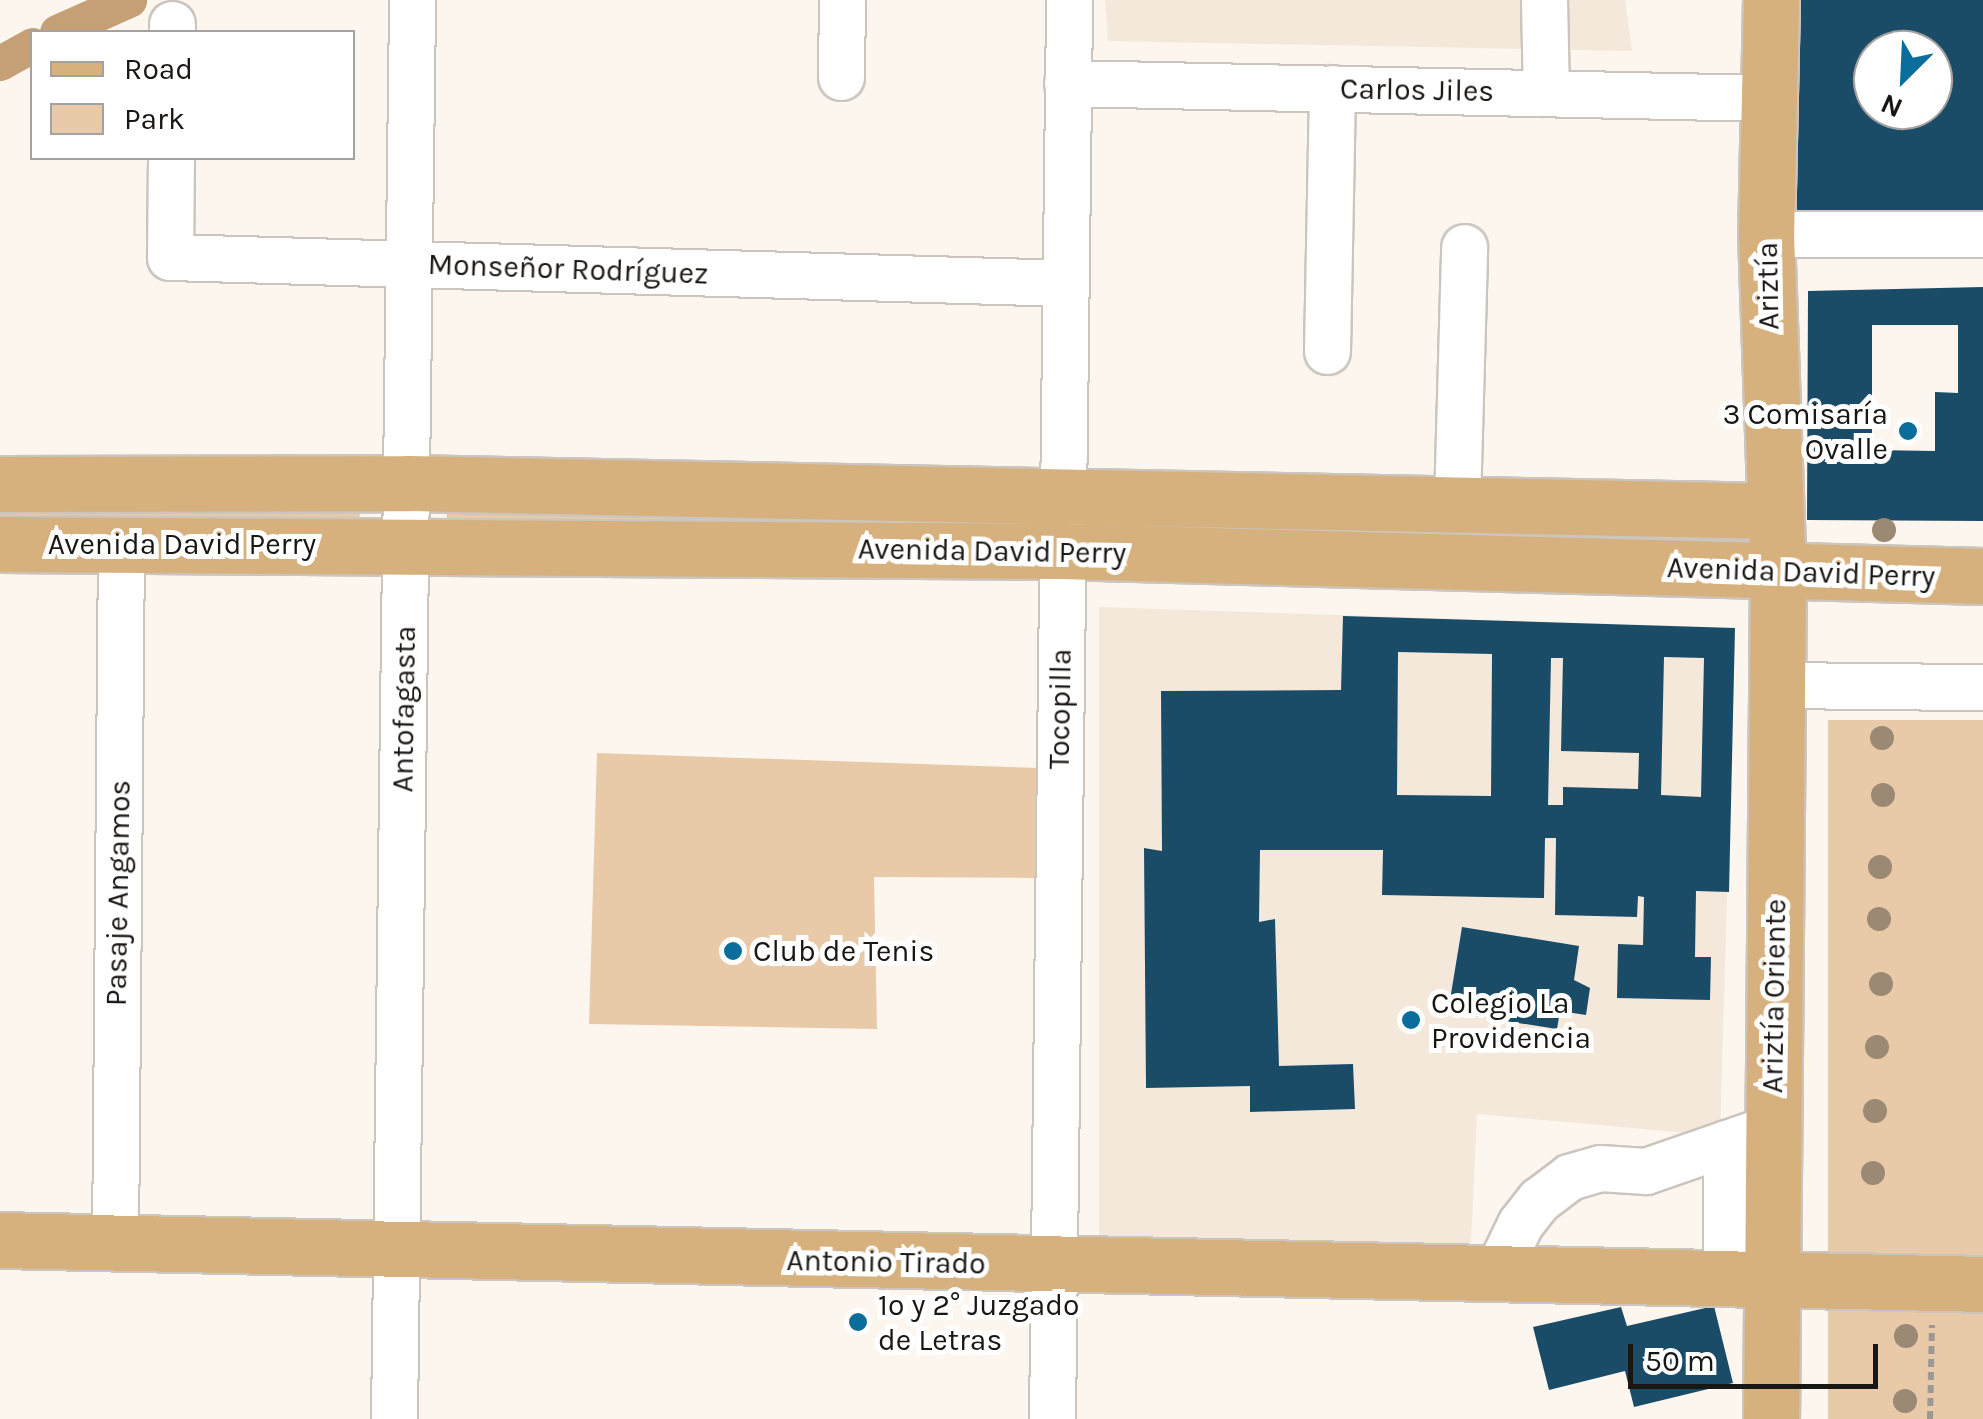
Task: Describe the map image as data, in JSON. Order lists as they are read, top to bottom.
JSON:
{
  "streets": {
    "main road": [
      "Ariztía",
      "Avenida David Perry",
      "Ariztía Oriente",
      "Antonio Tirado"
    ],
    "street": [
      "Carlos Jiles",
      "Monseñor Rodríguez",
      "Antofagasta",
      "Tocopilla",
      "Pasaje Angamos"
    ]
  },
  "crossings": [
    ["Carlos Jiles", "Ariztía"],
    ["Carlos Jiles", "Tocopilla"],
    ["Monseñor Rodríguez", "Antofagasta"],
    ["Monseñor Rodríguez", "Tocopilla"],
    ["Ariztía", "Avenida David Perry"],
    ["Ariztía", "Ariztía Oriente"],
    ["Avenida David Perry", "Antofagasta"],
    ["Avenida David Perry", "Tocopilla"],
    ["Avenida David Perry", "Pasaje Angamos"],
    ["Avenida David Perry", "Ariztía Oriente"],
    ["Antofagasta", "Antonio Tirado"],
    ["Tocopilla", "Antonio Tirado"],
    ["Pasaje Angamos", "Antonio Tirado"],
    ["Ariztía Oriente", "Antonio Tirado"]
  ],
  "places": [
    "3 Comisaría Ovalle",
    "Club de Tenis",
    "Colegio La Providencia",
    "1º y 2° Juzgado de Letras"
  ],
  "legend": ["Road", "Park"],
  "scale_bar": "50 m",
  "north": "bottom left"
}
